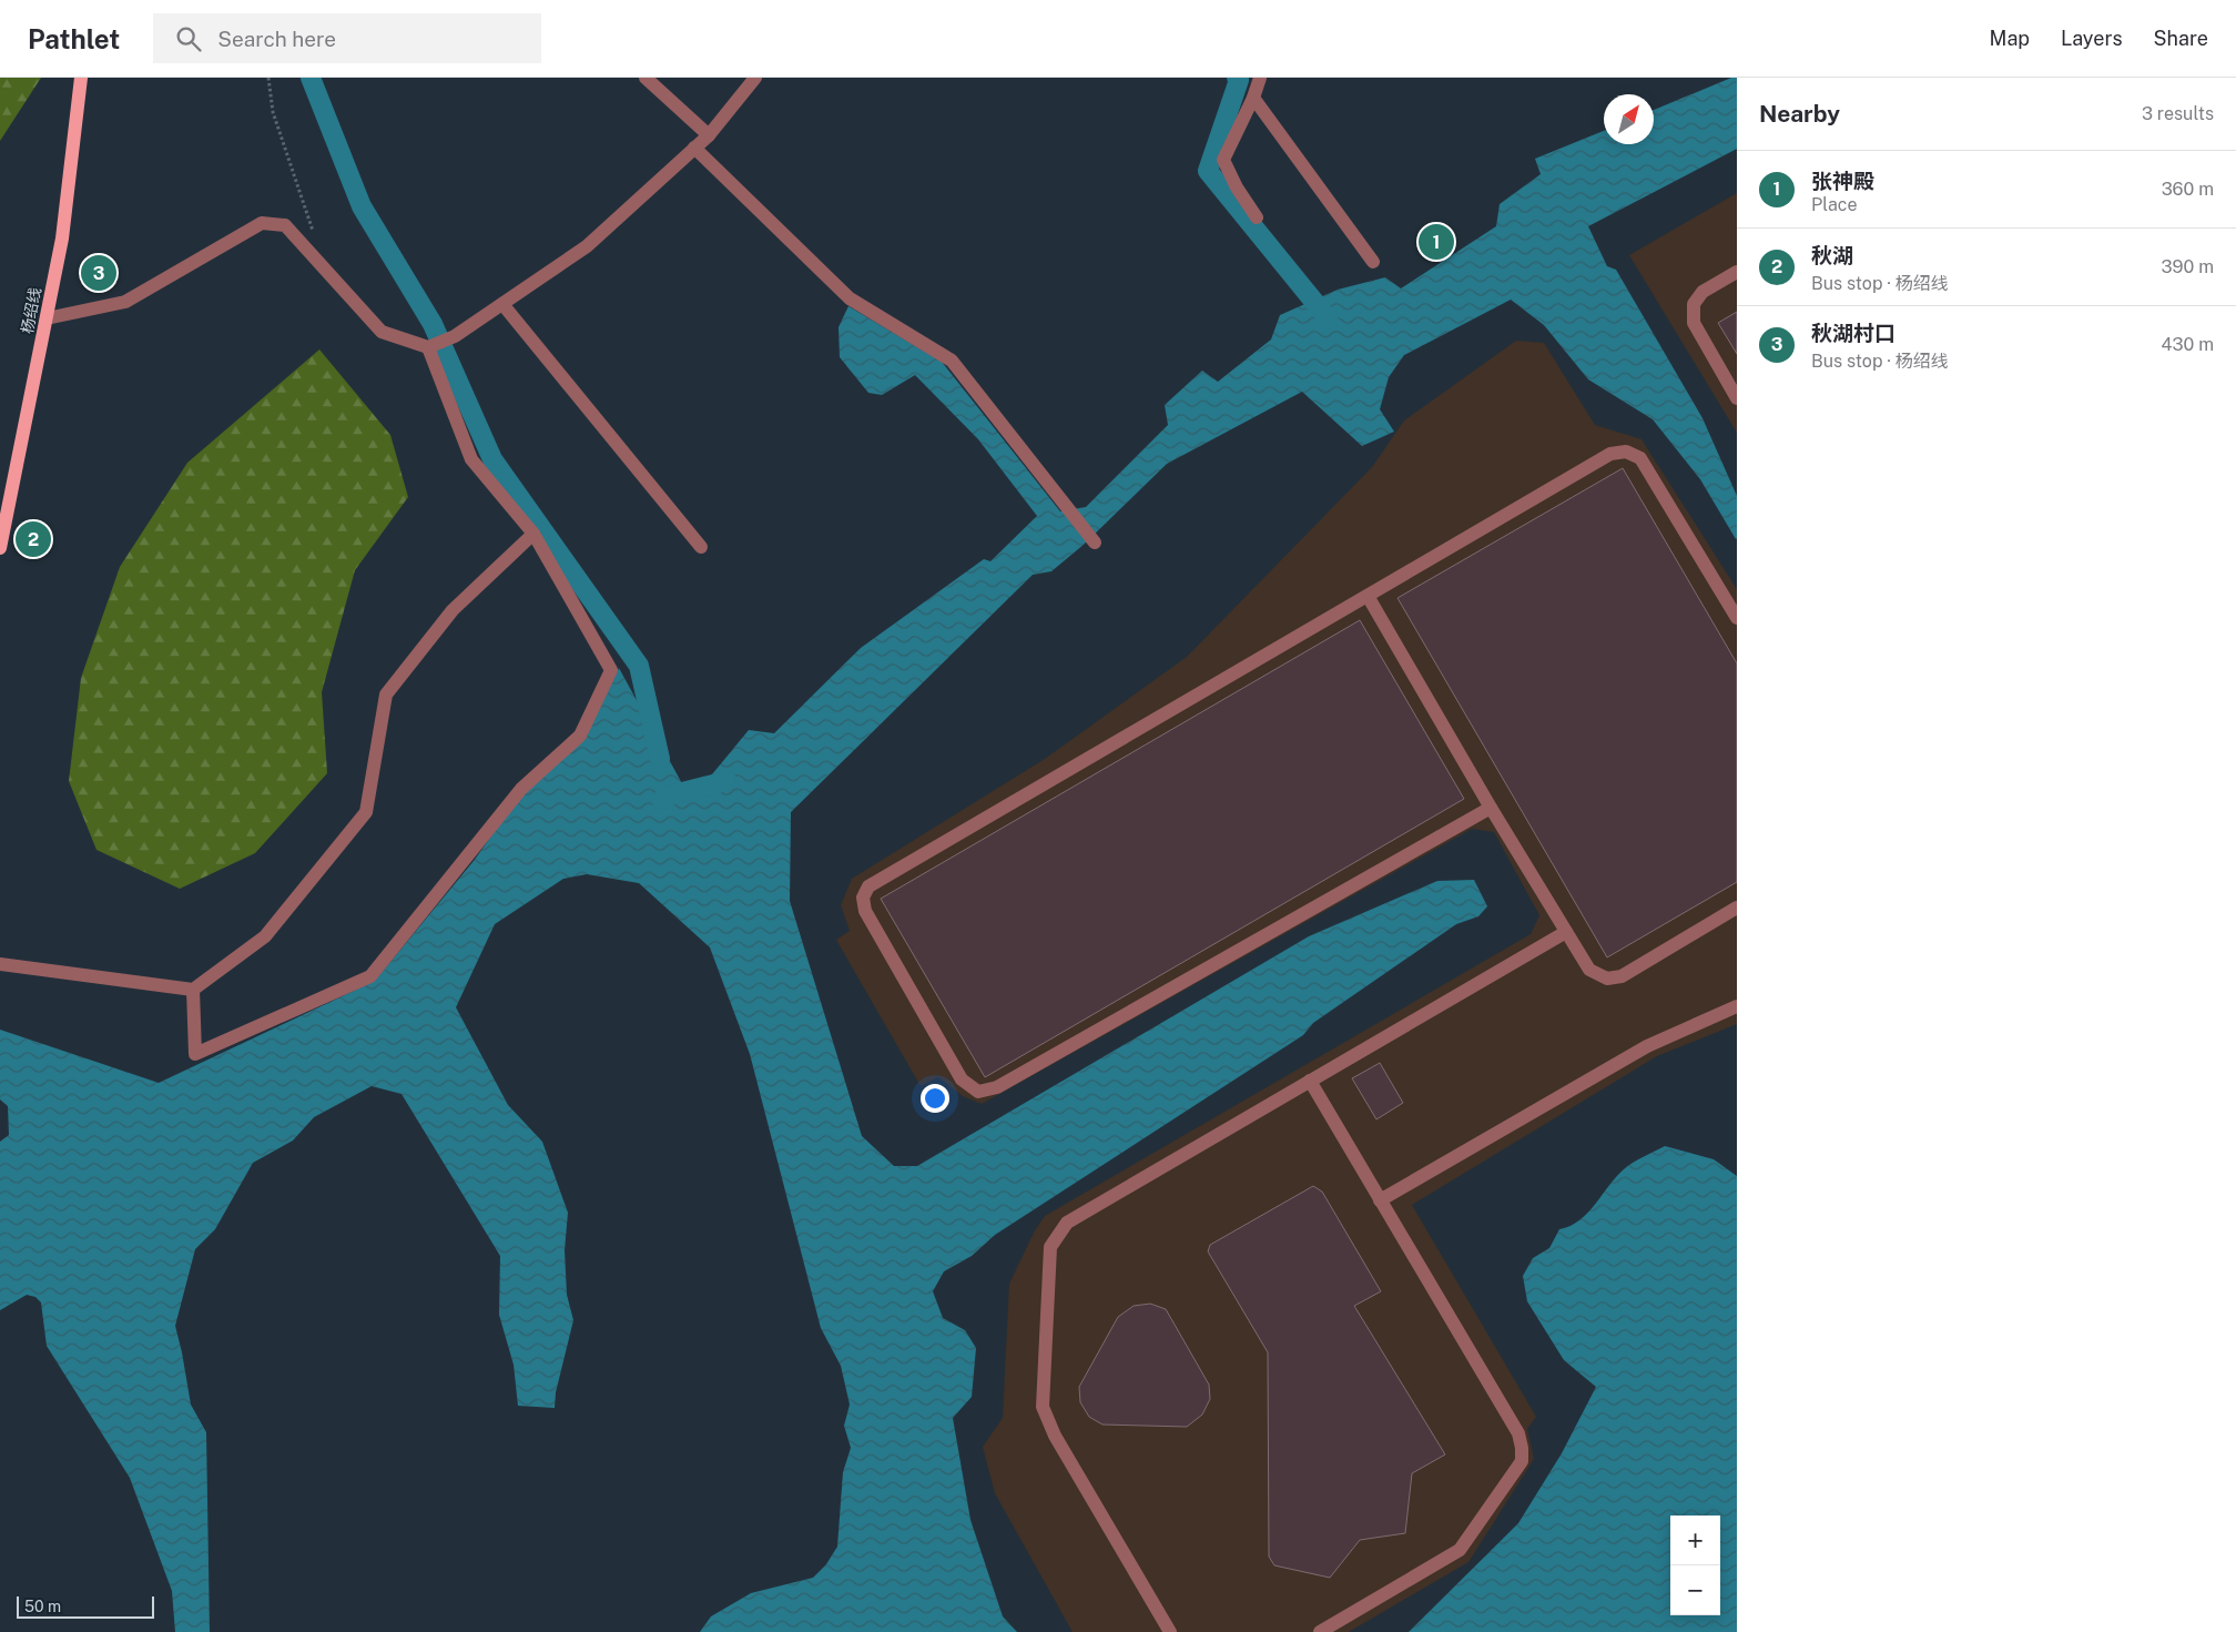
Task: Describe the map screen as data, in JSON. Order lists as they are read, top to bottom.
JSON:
{
  "streets": {
    "main road": ["杨绍线"]
  },
  "scale_bar": "50 m",
  "north": "top right",
  "page": {
    "header": "Pathlet",
    "search": "Search here",
    "nav": ["Map", "Layers", "Share"],
    "heading": ["Nearby", "3 results"],
    "list": [
      {
        "mark": "1",
        "name": "张神殿",
        "note": "Place",
        "value": "360 m"
      },
      {
        "mark": "2",
        "name": "秋湖",
        "note": "Bus stop · 杨绍线",
        "value": "390 m"
      },
      {
        "mark": "3",
        "name": "秋湖村口",
        "note": "Bus stop · 杨绍线",
        "value": "430 m"
      }
    ],
    "pins": ["1", "3", "2"],
    "map_buttons": ["+", "−"],
    "scale": "50 m"
  }
}
